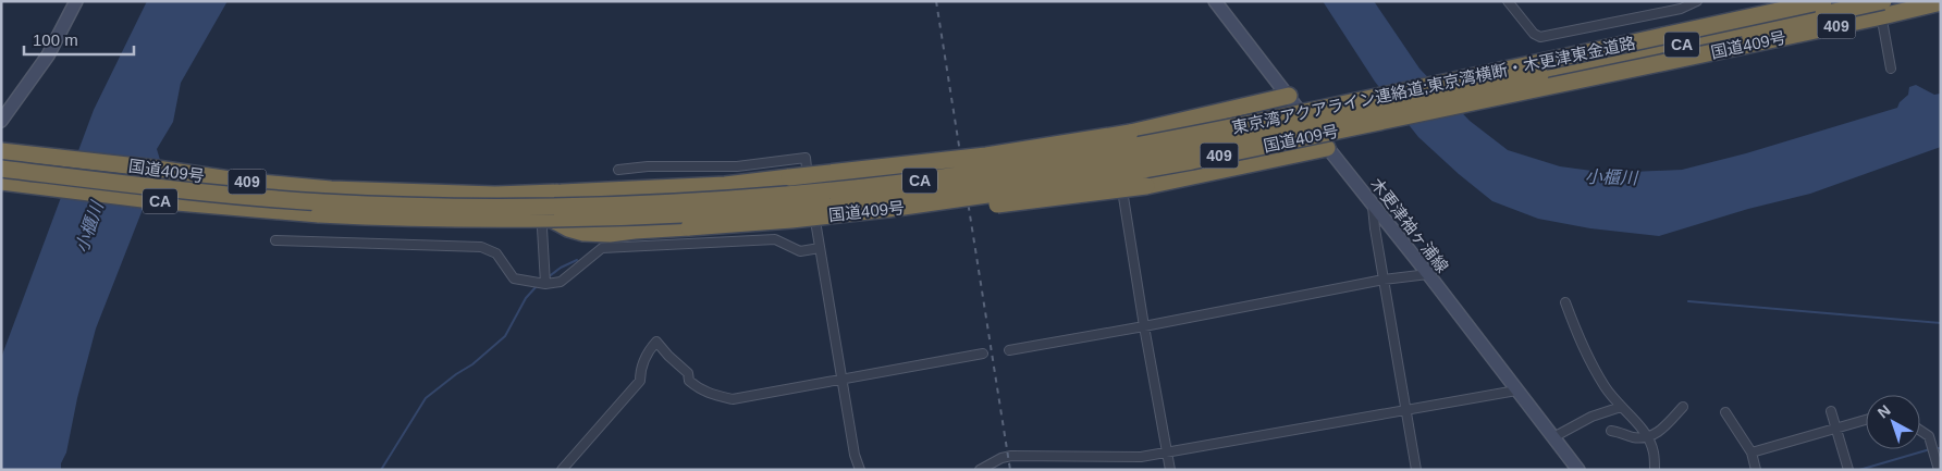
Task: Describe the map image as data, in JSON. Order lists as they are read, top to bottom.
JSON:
{
  "streets": {
    "highway": [
      "409",
      "CA",
      "国道409号",
      "東京湾アクアライン連絡道;東京湾横断・木更津東金道路"
    ],
    "main road": ["木更津袖ヶ浦線"]
  },
  "crossings": [
    ["国道409号", "東京湾アクアライン連絡道;東京湾横断・木更津東金道路"]
  ],
  "water": ["小櫃川"],
  "scale_bar": "100 m",
  "north": "top left"
}
